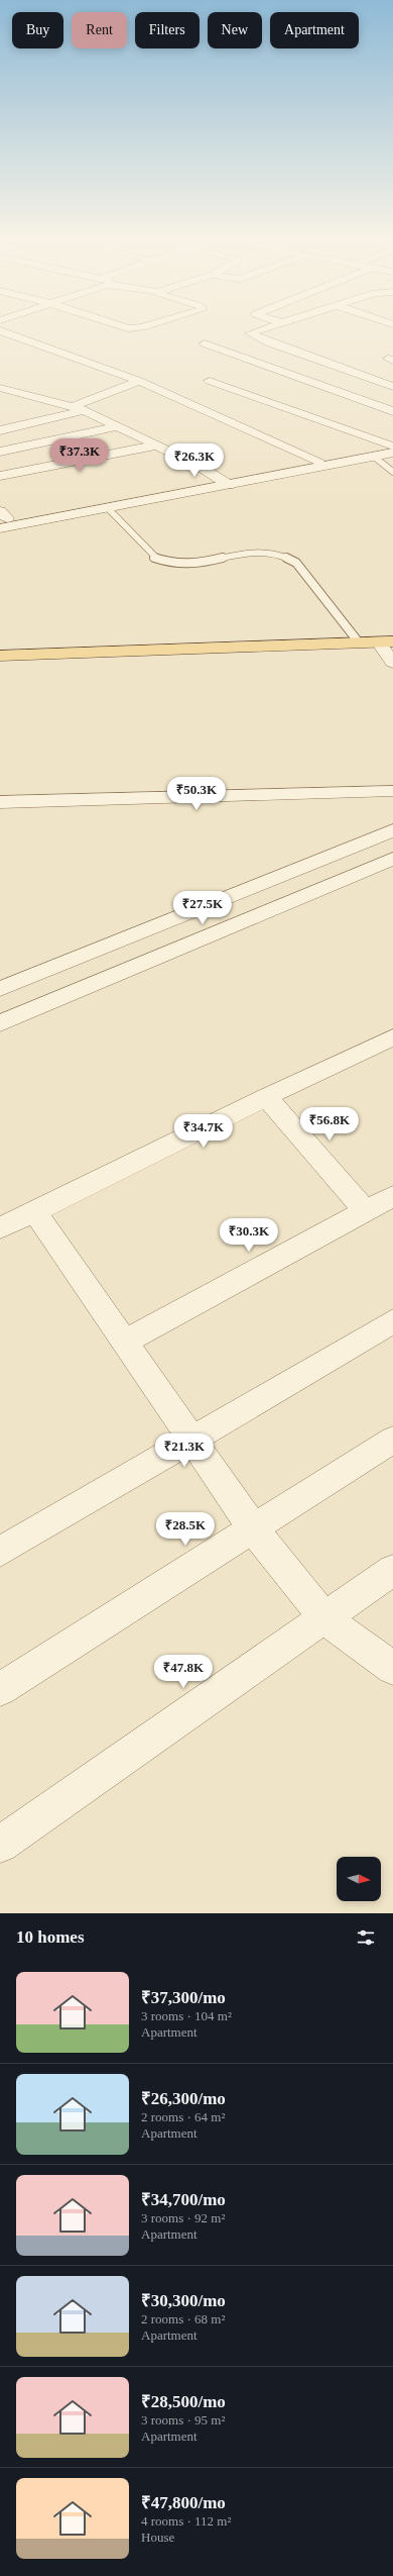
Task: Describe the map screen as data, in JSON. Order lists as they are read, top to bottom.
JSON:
{
  "north": "right",
  "page": {
    "chip": [
      "Buy",
      "Rent",
      "Filters",
      "New",
      "Apartment"
    ],
    "price": [
      "₹37.3K",
      "₹26.3K",
      "₹50.3K",
      "₹27.5K",
      "₹56.8K",
      "₹34.7K",
      "₹30.3K",
      "₹21.3K",
      "₹28.5K",
      "₹47.8K"
    ],
    "heading": "10 homes",
    "list": [
      {
        "name": "₹37,300/mo",
        "note": "3 rooms · 104 m² · Apartment"
      },
      {
        "name": "₹26,300/mo",
        "note": "2 rooms · 64 m² · Apartment"
      },
      {
        "name": "₹34,700/mo",
        "note": "3 rooms · 92 m² · Apartment"
      },
      {
        "name": "₹30,300/mo",
        "note": "2 rooms · 68 m² · Apartment"
      },
      {
        "name": "₹28,500/mo",
        "note": "3 rooms · 95 m² · Apartment"
      },
      {
        "name": "₹47,800/mo",
        "note": "4 rooms · 112 m² · House"
      }
    ]
  }
}
